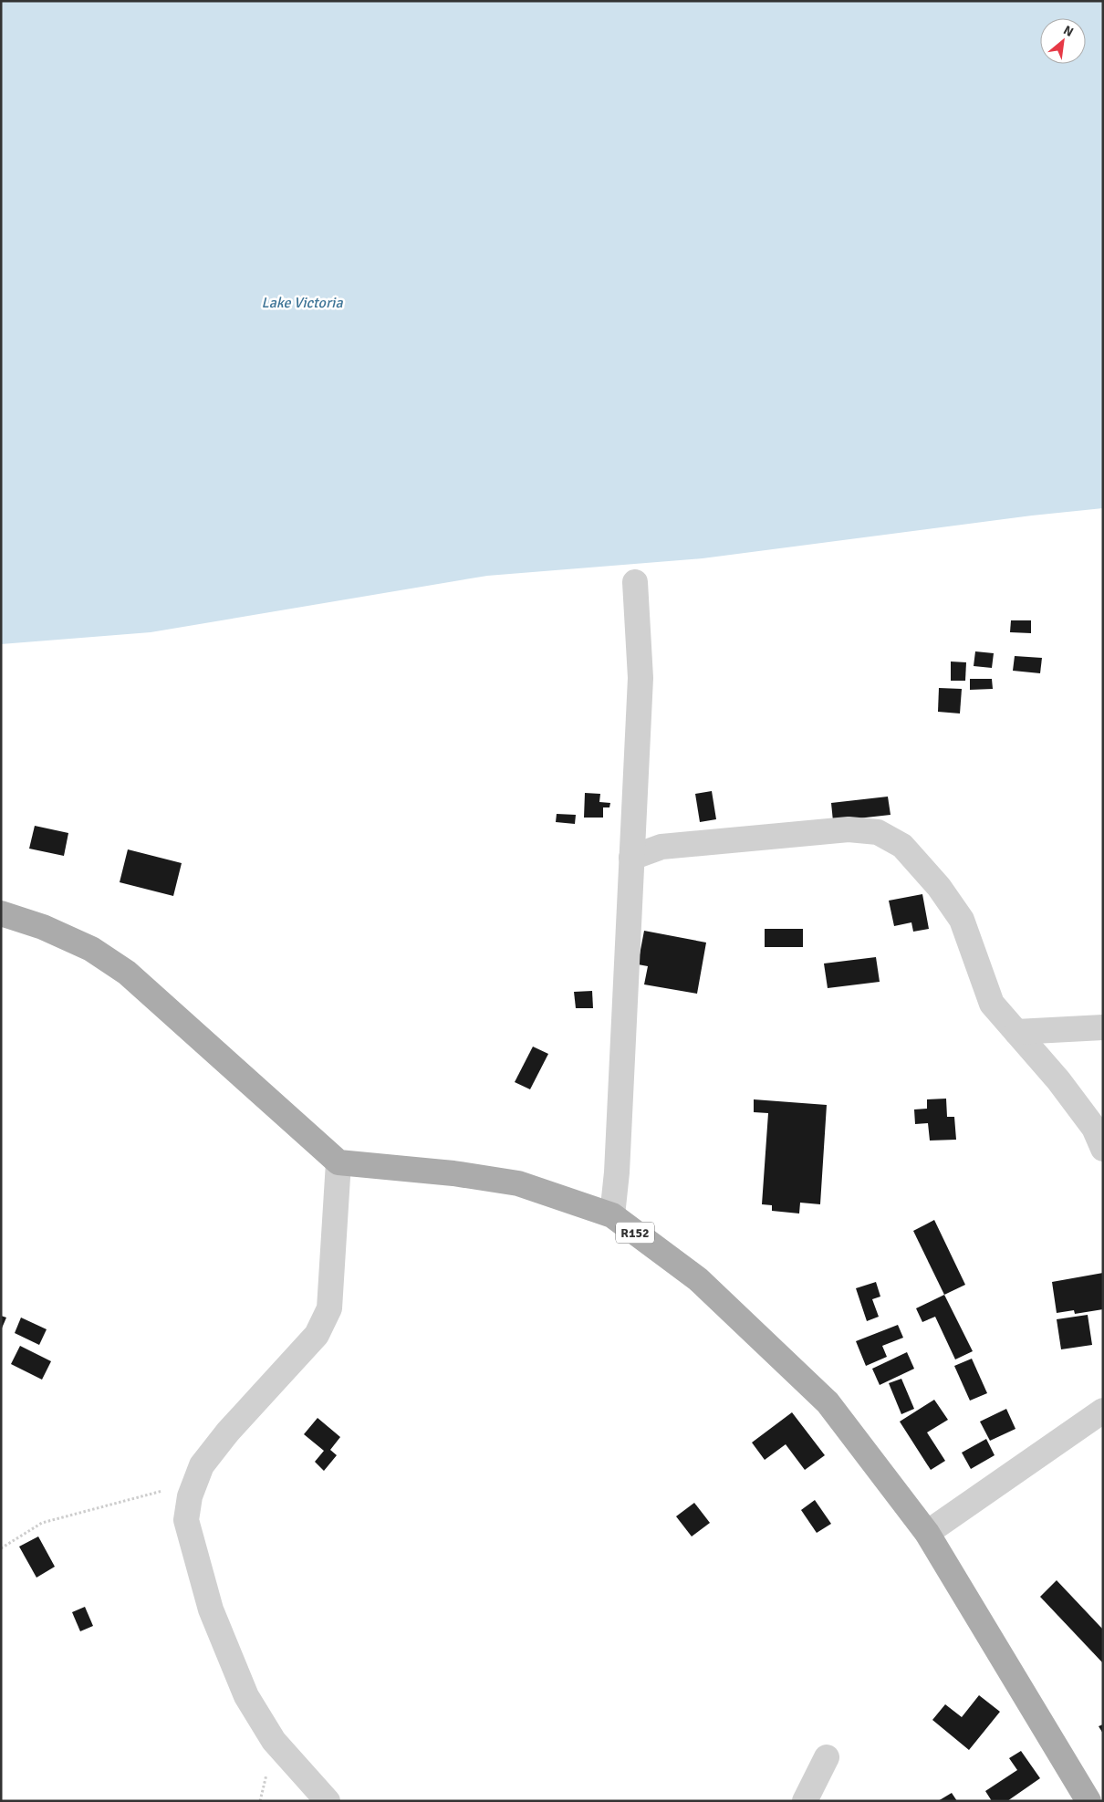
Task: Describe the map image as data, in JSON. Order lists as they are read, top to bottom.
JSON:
{
  "streets": {
    "main road": ["R152"]
  },
  "water": ["Lake Victoria"],
  "north": "top right"
}
